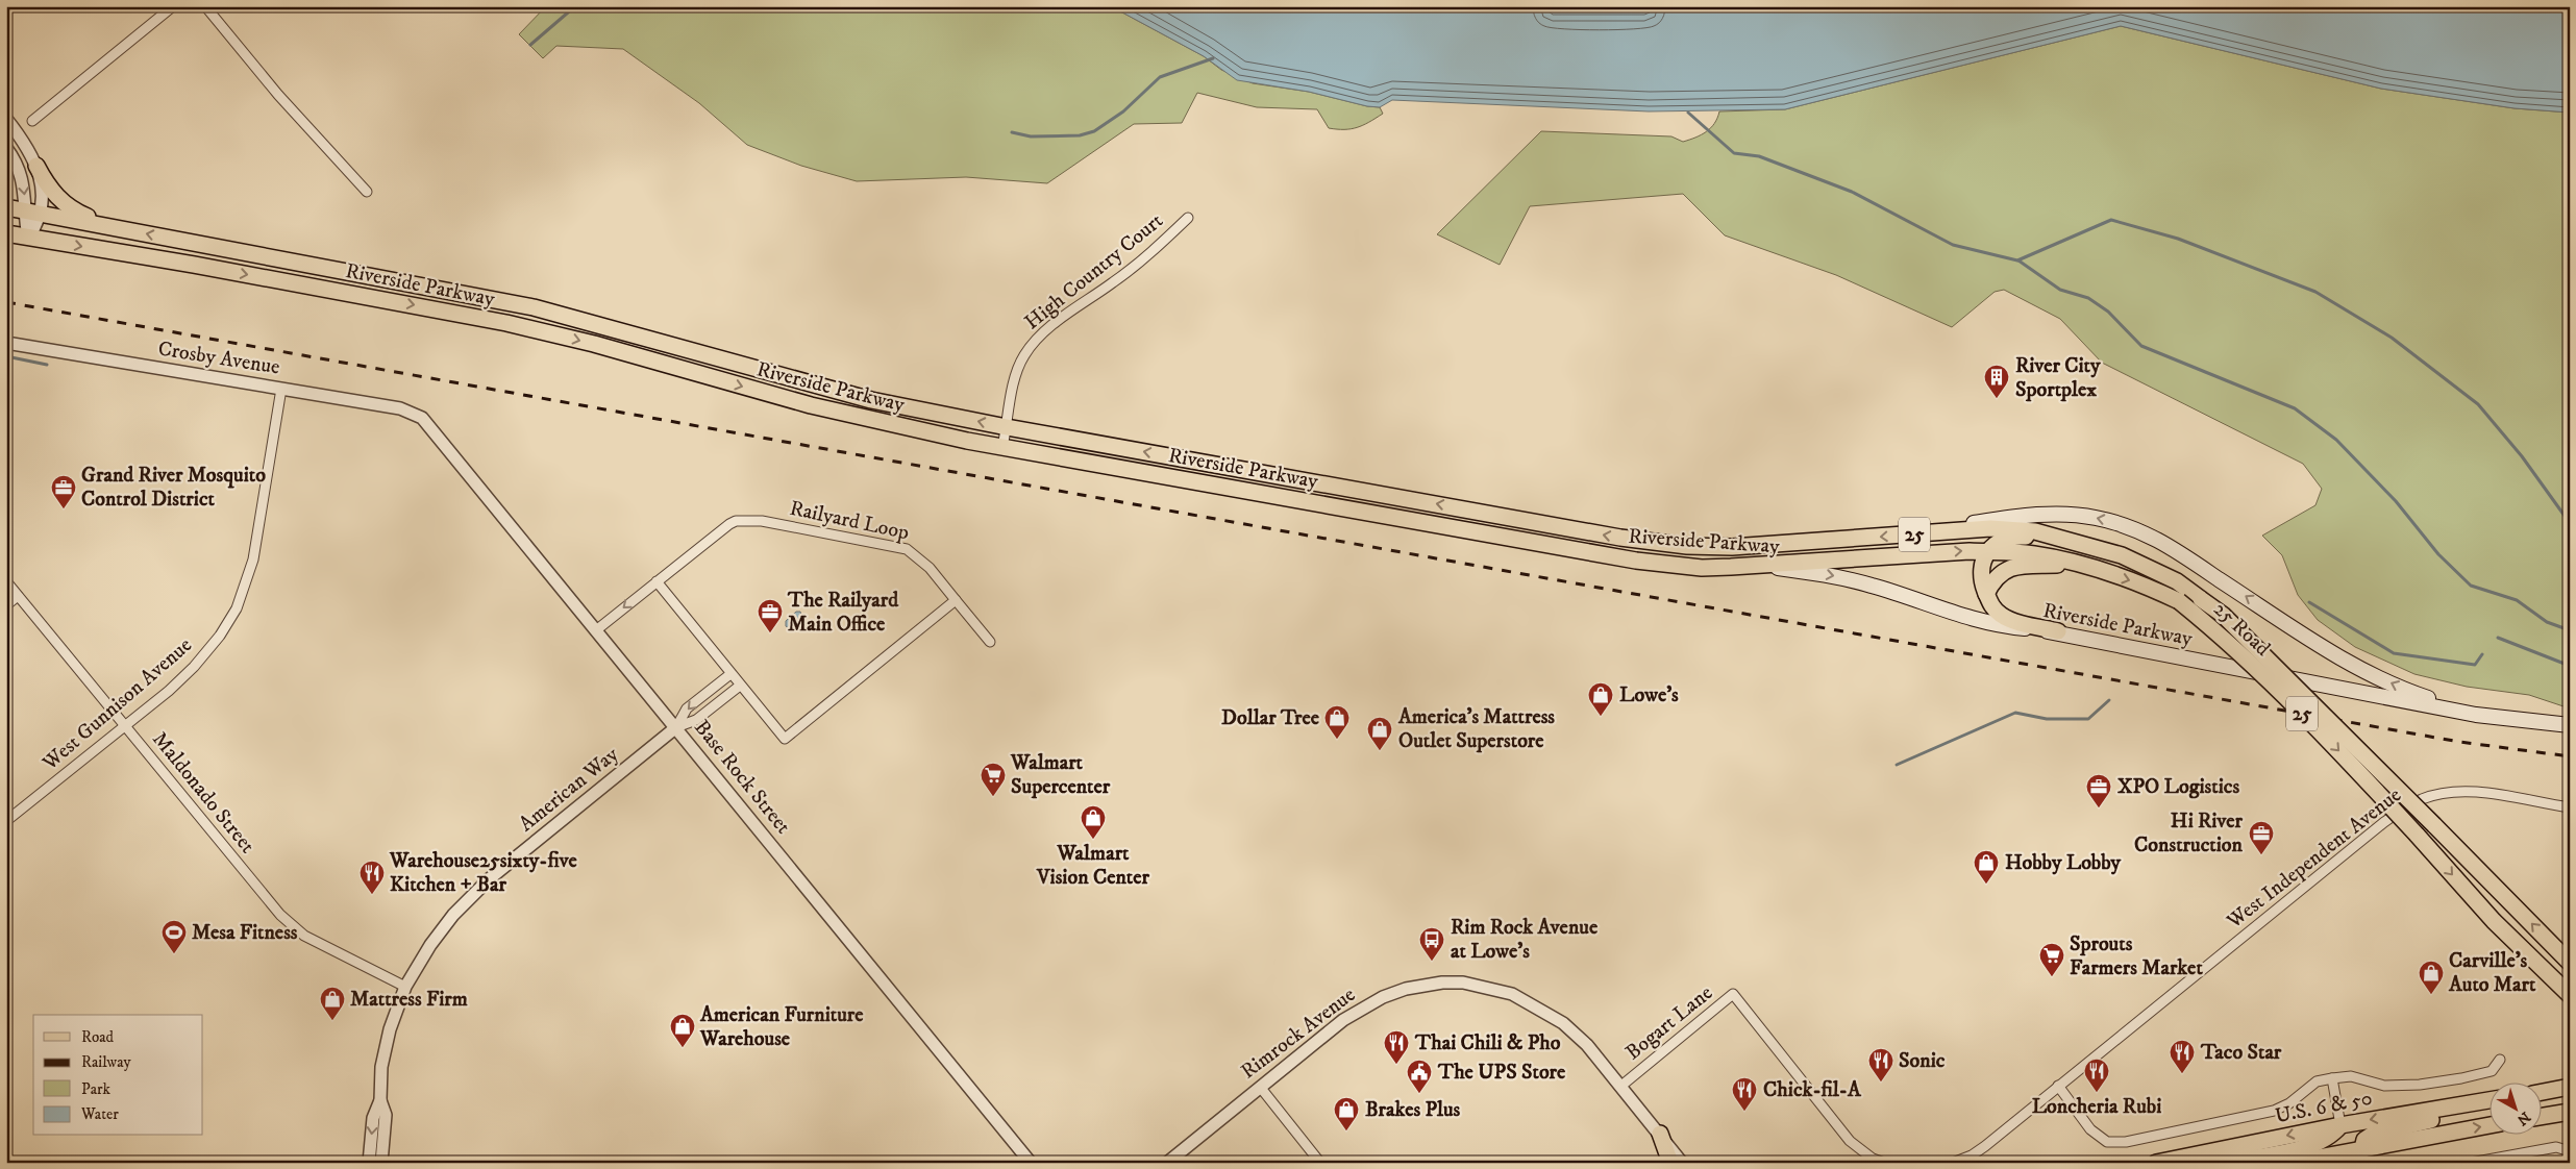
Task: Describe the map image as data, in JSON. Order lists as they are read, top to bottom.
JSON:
{
  "streets": {
    "main road": [
      "Riverside Parkway",
      "25",
      "25 Road",
      "U.S. 6 & 50"
    ],
    "street": [
      "High Country Court",
      "Crosby Avenue",
      "Railyard Loop",
      "West Gunnison Avenue",
      "Base Rock Street",
      "American Way",
      "Maldonado Street",
      "West Independent Avenue",
      "Bogart Lane",
      "Rimrock Avenue"
    ]
  },
  "crossings": [
    ["High Country Court", "Riverside Parkway"],
    ["Riverside Parkway", "25 Road"],
    ["Crosby Avenue", "West Gunnison Avenue"],
    ["Crosby Avenue", "Base Rock Street"],
    ["Railyard Loop", "Base Rock Street"],
    ["West Gunnison Avenue", "Maldonado Street"],
    ["Base Rock Street", "American Way"],
    ["American Way", "Maldonado Street"],
    ["Bogart Lane", "Rimrock Avenue"]
  ],
  "places": {
    "building": ["River City Sportplex"],
    "office": [
      "Grand River Mosquito Control District",
      "The Railyard Main Office",
      "XPO Logistics",
      "Hi River Construction"
    ],
    "shop": [
      "Lowe's",
      "Dollar Tree",
      "America's Mattress Outlet Superstore",
      "Walmart Vision Center",
      "Hobby Lobby",
      "Carville's Auto Mart",
      "Mattress Firm",
      "American Furniture Warehouse",
      "Brakes Plus"
    ],
    "supermarket": ["Walmart Supercenter", "Sprouts Farmers Market"],
    "restaurant": [
      "Warehouse25sixty-five Kitchen + Bar",
      "Thai Chili & Pho",
      "Taco Star",
      "Sonic",
      "Loncheria Rubi",
      "Chick-fil-A"
    ],
    "sports": ["Mesa Fitness"],
    "bus stop": ["Rim Rock Avenue at Lowe's"],
    "public building": ["The UPS Store"]
  },
  "legend": [
    "Road",
    "Railway",
    "Park",
    "Water"
  ],
  "north": "bottom right"
}
